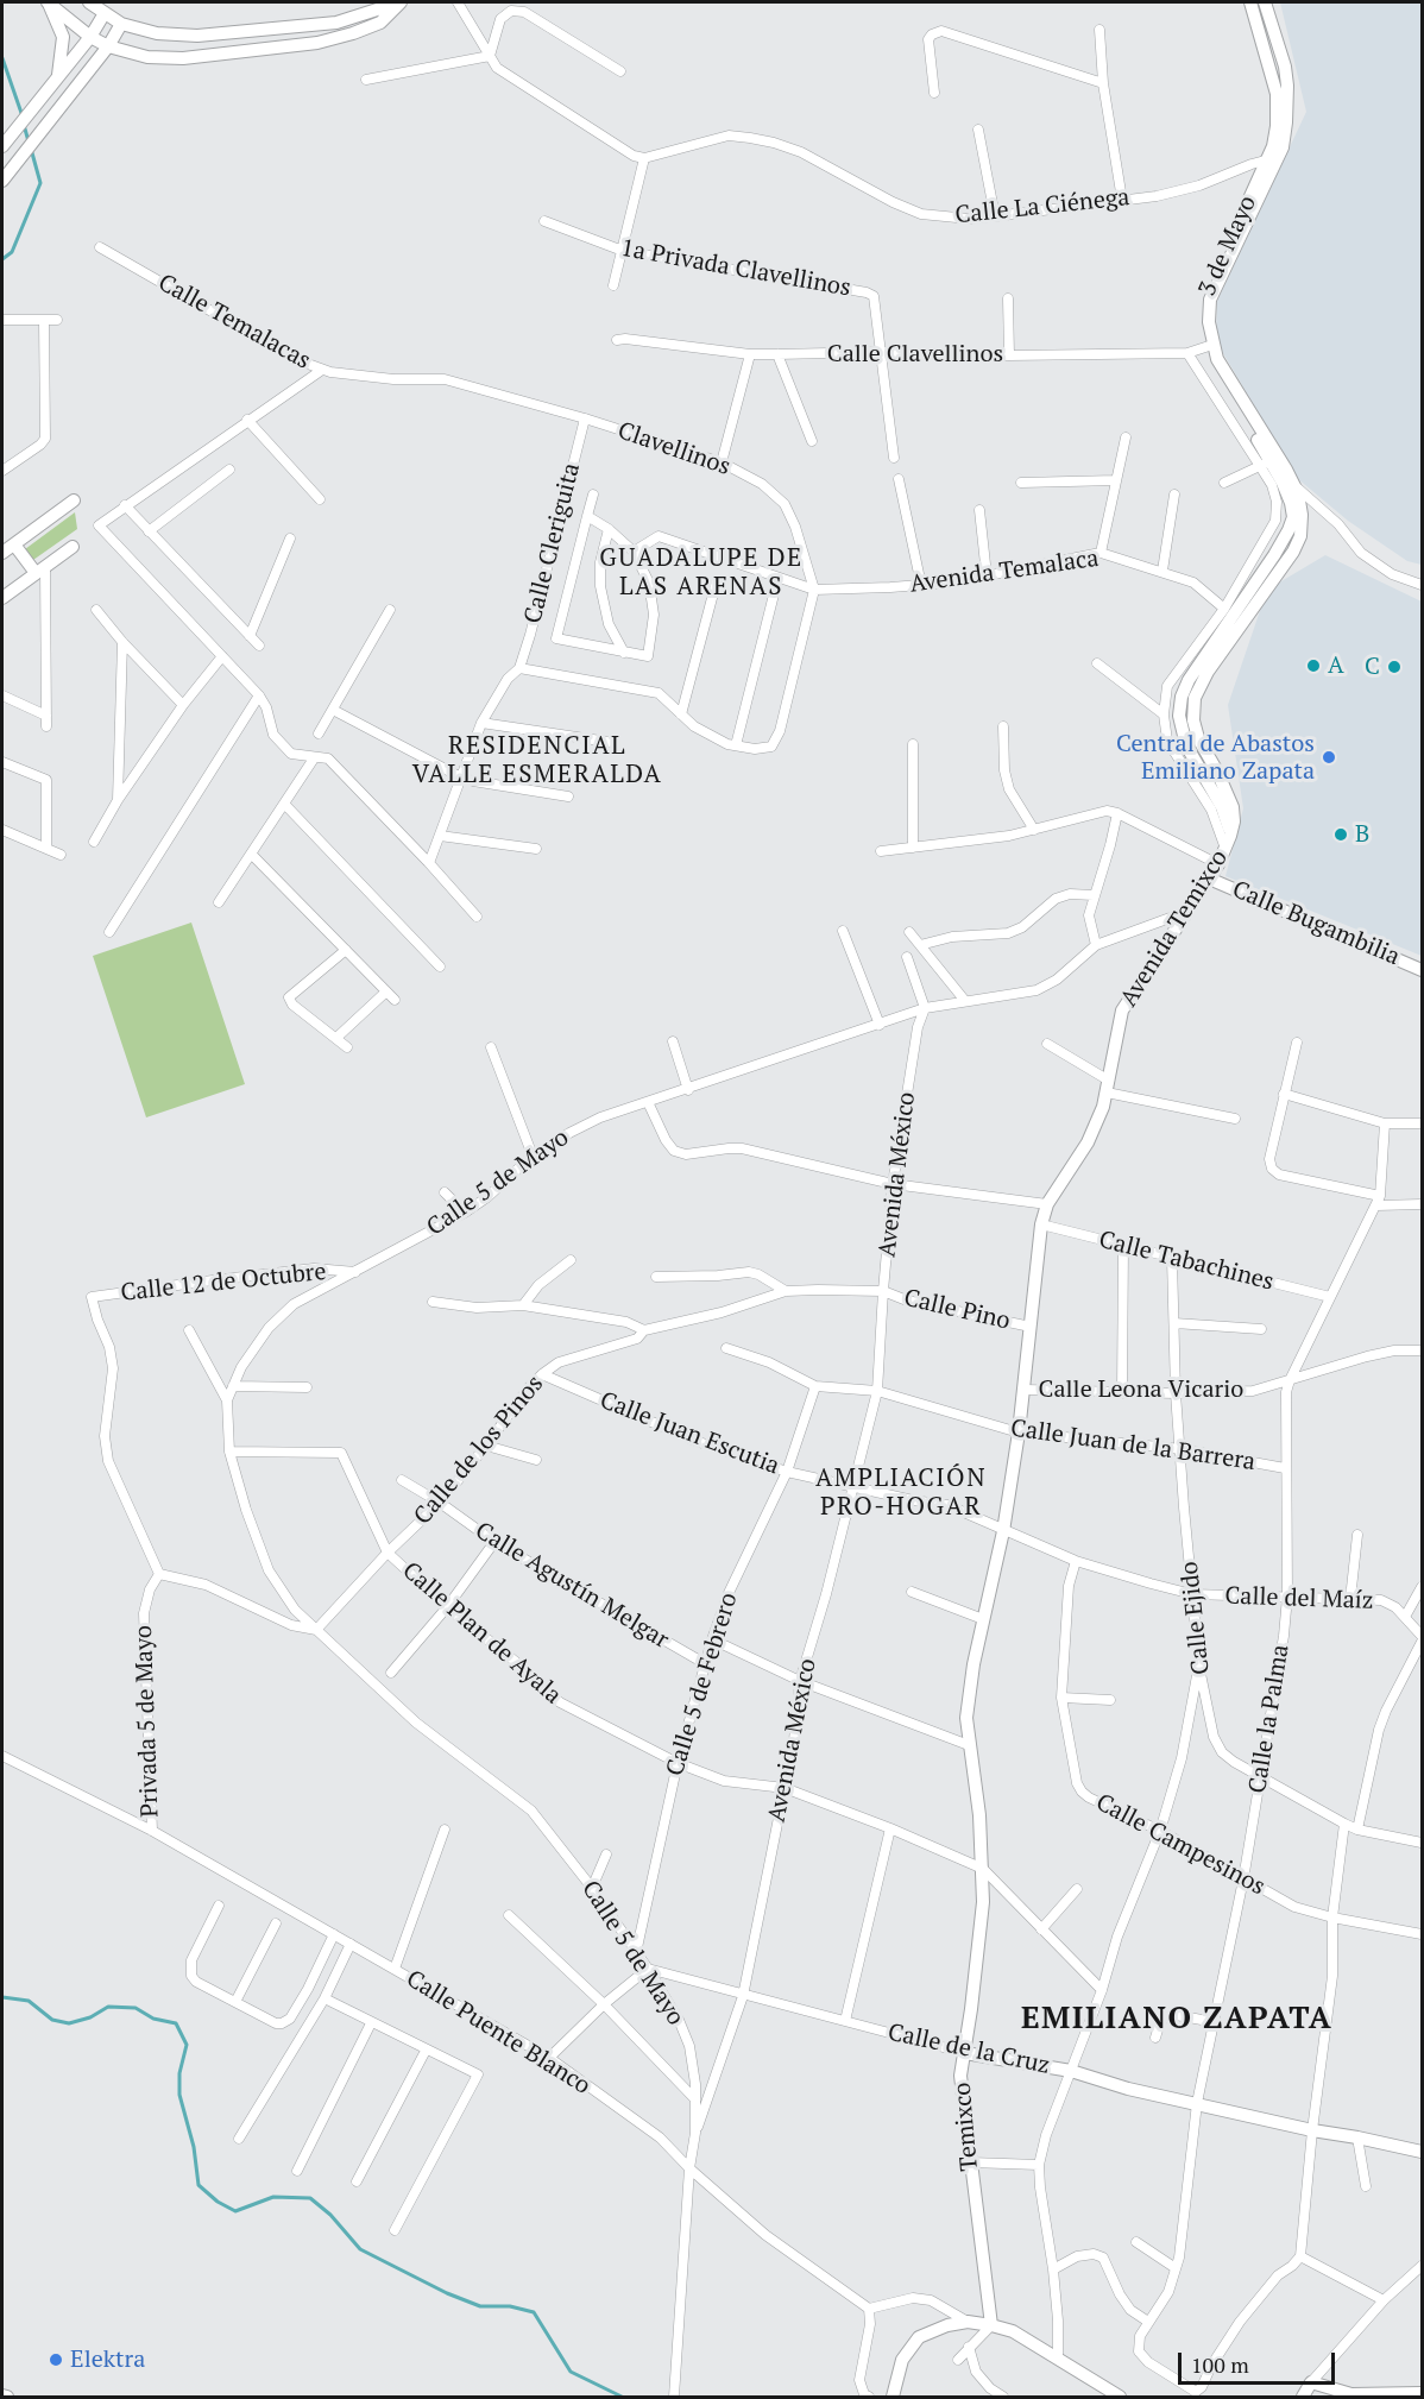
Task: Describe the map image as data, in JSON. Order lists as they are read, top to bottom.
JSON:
{
  "streets": {
    "main road": [
      "3 de Mayo",
      "Calle Bugambilia",
      "Avenida Temixco",
      "Calle de la Cruz",
      "Temixco"
    ],
    "street": [
      "Calle La Ciénega",
      "1a Privada Clavellinos",
      "Calle Temalacas",
      "Calle Clavellinos",
      "Clavellinos",
      "Calle Cleriguita",
      "Avenida Temalaca",
      "Avenida México",
      "Calle 5 de Mayo",
      "Calle Tabachines",
      "Calle 12 de Octubre",
      "Calle Pino",
      "Calle Leona Vicario",
      "Calle Juan Escutia",
      "Calle Juan de la Barrera",
      "Calle de los Pinos",
      "Calle Agustín Melgar",
      "Calle del Maíz",
      "Calle Ejido",
      "Calle Plan de Ayala",
      "Calle 5 de Febrero",
      "Calle la Palma",
      "Privada 5 de Mayo",
      "Calle Campesinos",
      "Calle Puente Blanco"
    ]
  },
  "crossings": [
    ["Calle La Ciénega", "3 de Mayo"],
    ["3 de Mayo", "Calle Clavellinos"],
    ["3 de Mayo", "Avenida Temixco"],
    ["1a Privada Clavellinos", "Calle Clavellinos"],
    ["Calle Temalacas", "Clavellinos"],
    ["Calle Temalacas", "Calle Cleriguita"],
    ["Clavellinos", "Calle Cleriguita"],
    ["Clavellinos", "Avenida Temalaca"],
    ["Calle Bugambilia", "Avenida Temixco"],
    ["Avenida Temixco", "Calle 5 de Mayo"],
    ["Avenida Temixco", "Calle Tabachines"],
    ["Avenida Temixco", "Calle Pino"],
    ["Avenida Temixco", "Calle Leona Vicario"],
    ["Avenida Temixco", "Calle Juan Escutia"],
    ["Avenida Temixco", "Calle Juan de la Barrera"],
    ["Avenida Temixco", "Calle del Maíz"],
    ["Avenida Temixco", "Temixco"],
    ["Avenida México", "Calle 5 de Mayo"],
    ["Avenida México", "Calle Pino"],
    ["Avenida México", "Calle Juan Escutia"],
    ["Avenida México", "Calle Juan de la Barrera"],
    ["Avenida México", "Calle de los Pinos"],
    ["Avenida México", "Calle Plan de Ayala"],
    ["Avenida México", "Calle de la Cruz"],
    ["Calle 5 de Mayo", "Calle 12 de Octubre"],
    ["Calle 5 de Mayo", "Calle de los Pinos"],
    ["Calle 5 de Mayo", "Calle Plan de Ayala"],
    ["Calle 5 de Mayo", "Calle 5 de Febrero"],
    ["Calle 5 de Mayo", "Privada 5 de Mayo"],
    ["Calle 5 de Mayo", "Calle Puente Blanco"],
    ["Calle 5 de Mayo", "Calle de la Cruz"],
    ["Calle Tabachines", "Calle Ejido"],
    ["Calle Tabachines", "Calle la Palma"],
    ["Calle 12 de Octubre", "Privada 5 de Mayo"],
    ["Calle Pino", "Calle de los Pinos"],
    ["Calle Leona Vicario", "Calle Ejido"],
    ["Calle Leona Vicario", "Calle la Palma"],
    ["Calle Juan Escutia", "Calle de los Pinos"],
    ["Calle Juan Escutia", "Calle del Maíz"],
    ["Calle Juan Escutia", "Calle 5 de Febrero"],
    ["Calle Juan de la Barrera", "Calle Ejido"],
    ["Calle Juan de la Barrera", "Calle 5 de Febrero"],
    ["Calle Juan de la Barrera", "Calle la Palma"],
    ["Calle de los Pinos", "Calle Agustín Melgar"],
    ["Calle de los Pinos", "Calle Plan de Ayala"],
    ["Calle Agustín Melgar", "Calle 5 de Febrero"],
    ["Calle del Maíz", "Calle Ejido"],
    ["Calle del Maíz", "Calle la Palma"],
    ["Calle del Maíz", "Calle Campesinos"],
    ["Calle Ejido", "Calle la Palma"],
    ["Calle Plan de Ayala", "Calle 5 de Febrero"],
    ["Calle Plan de Ayala", "Temixco"],
    ["Calle la Palma", "Calle Campesinos"],
    ["Calle la Palma", "Calle de la Cruz"],
    ["Privada 5 de Mayo", "Calle Puente Blanco"],
    ["Calle de la Cruz", "Temixco"]
  ],
  "districts": [
    "GUADALUPE DE LAS ARENAS",
    "RESIDENCIAL VALLE ESMERALDA",
    "AMPLIACIÓN PRO-HOGAR",
    "EMILIANO ZAPATA"
  ],
  "places": [
    "A",
    "C",
    "Central de Abastos Emiliano Zapata",
    "B",
    "Elektra"
  ],
  "scale_bar": "100 m"
}
